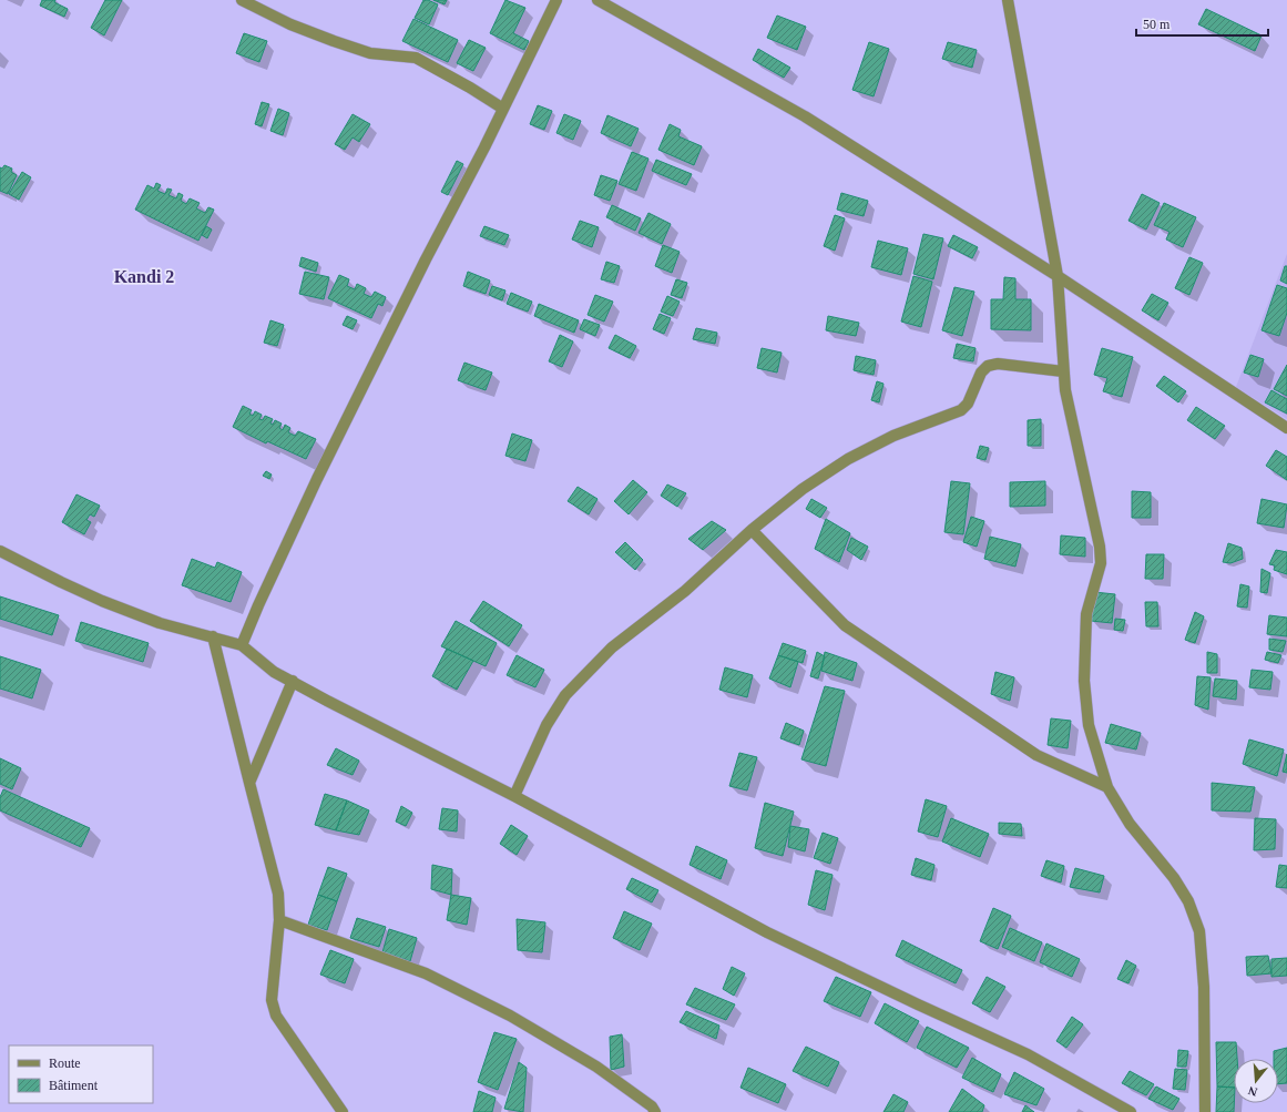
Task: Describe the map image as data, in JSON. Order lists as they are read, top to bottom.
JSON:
{
  "districts": ["Kandi 2"],
  "legend": ["Route", "Bâtiment"],
  "scale_bar": "50 m",
  "north": "bottom"
}
